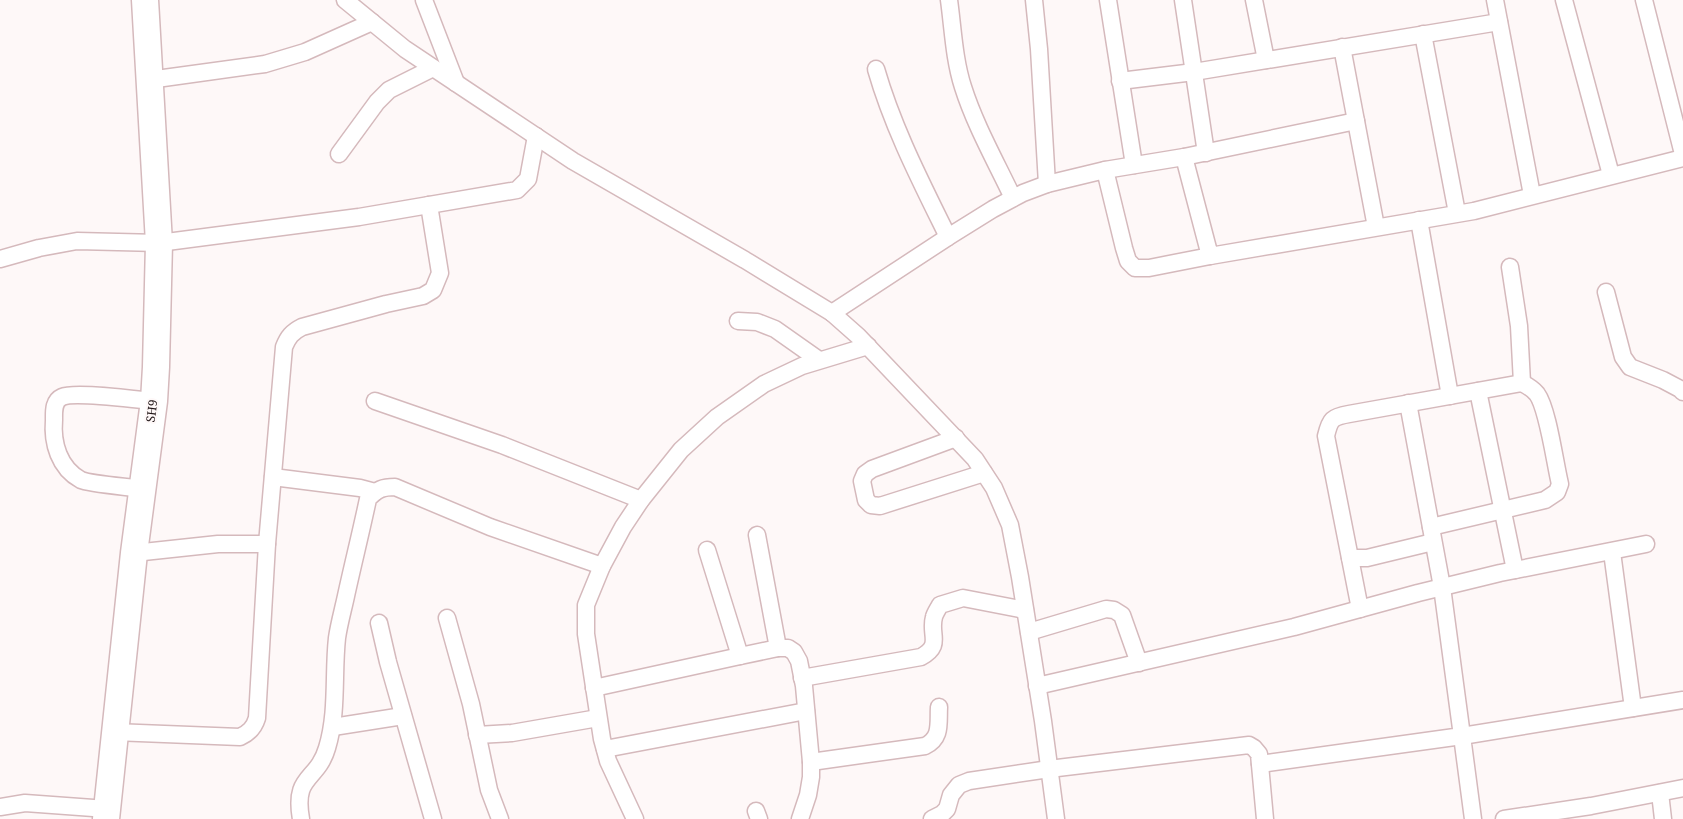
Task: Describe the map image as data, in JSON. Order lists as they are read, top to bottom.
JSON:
{
  "streets": {
    "main road": ["SH9"]
  }
}
